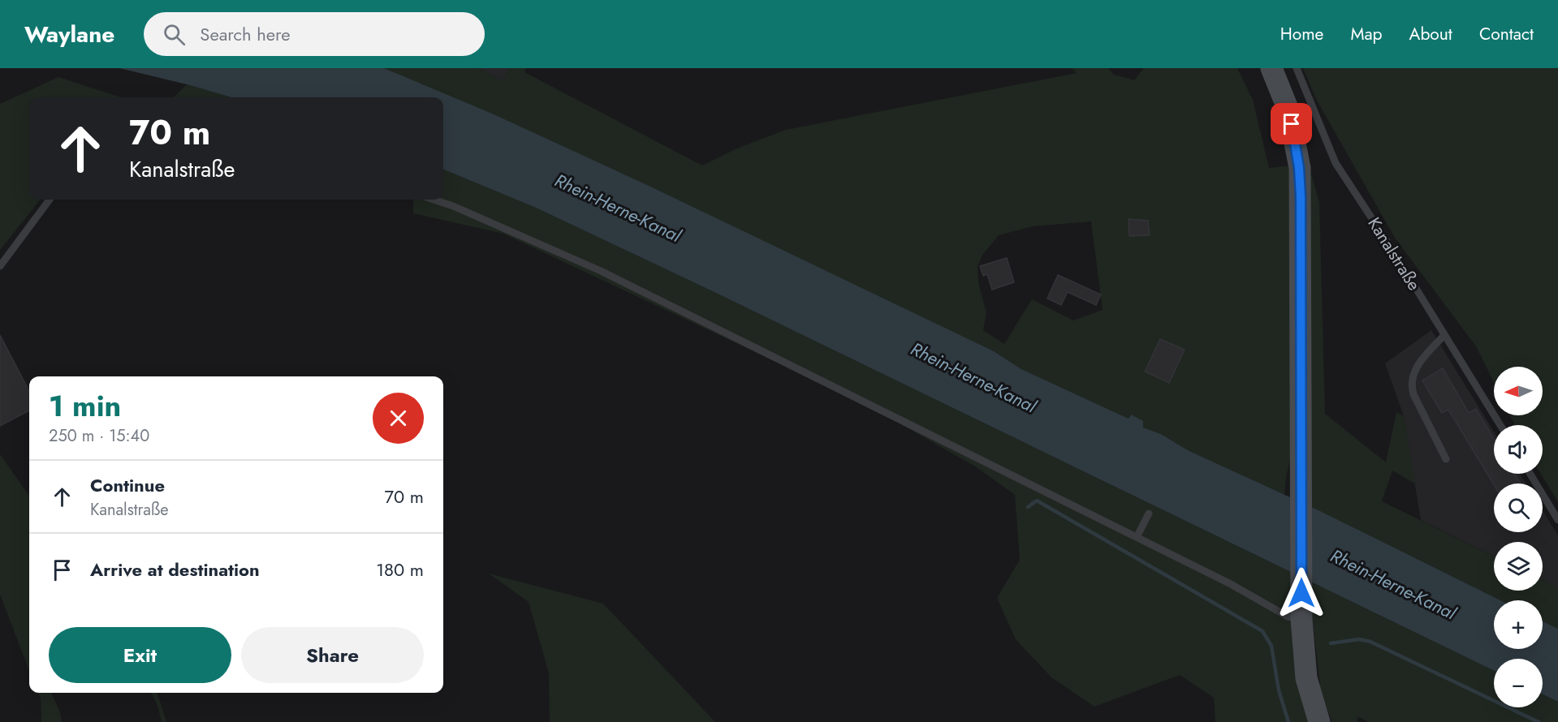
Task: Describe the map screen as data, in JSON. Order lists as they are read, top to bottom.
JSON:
{
  "streets": {
    "lane": ["Kanalstraße"]
  },
  "water": ["Rhein-Herne-Kanal"],
  "north": "left",
  "page": {
    "header": "Waylane",
    "search": "Search here",
    "nav": [
      "Home",
      "Map",
      "About",
      "Contact"
    ],
    "turn": ["70 m", "Kanalstraße"],
    "map_buttons": ["+", "−"],
    "heading": ["1 min", "250 m · 15:40"],
    "list": [
      {
        "name": "Continue",
        "note": "Kanalstraße",
        "value": "70 m"
      },
      {
        "name": "Arrive at destination",
        "value": "180 m"
      }
    ],
    "buttons": ["Exit", "Share"]
  }
}
